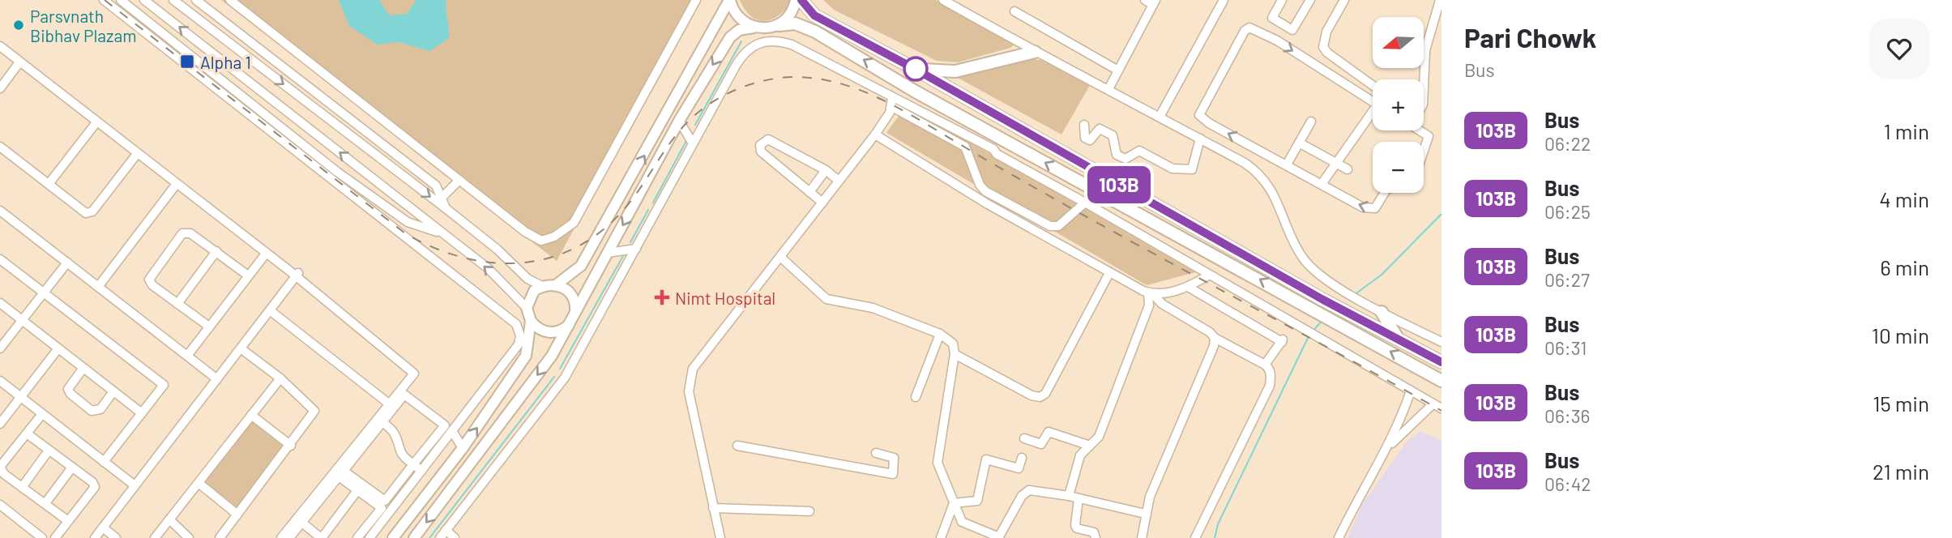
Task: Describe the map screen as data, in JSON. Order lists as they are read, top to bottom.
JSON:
{
  "places": {
    "other": ["Parsvnath Bibhav Plazam"],
    "transit": ["Alpha 1"],
    "health": ["Nimt Hospital"]
  },
  "lines": ["bus line 103B"],
  "north": "left",
  "page": {
    "on_map": "103B",
    "heading": ["Pari Chowk", "Bus"],
    "map_buttons": ["+", "−"],
    "list": [
      {
        "mark": "103B",
        "name": "Bus",
        "note": "06:22",
        "value": "1 min"
      },
      {
        "mark": "103B",
        "name": "Bus",
        "note": "06:25",
        "value": "4 min"
      },
      {
        "mark": "103B",
        "name": "Bus",
        "note": "06:27",
        "value": "6 min"
      },
      {
        "mark": "103B",
        "name": "Bus",
        "note": "06:31",
        "value": "10 min"
      },
      {
        "mark": "103B",
        "name": "Bus",
        "note": "06:36",
        "value": "15 min"
      },
      {
        "mark": "103B",
        "name": "Bus",
        "note": "06:42",
        "value": "21 min"
      }
    ]
  }
}
